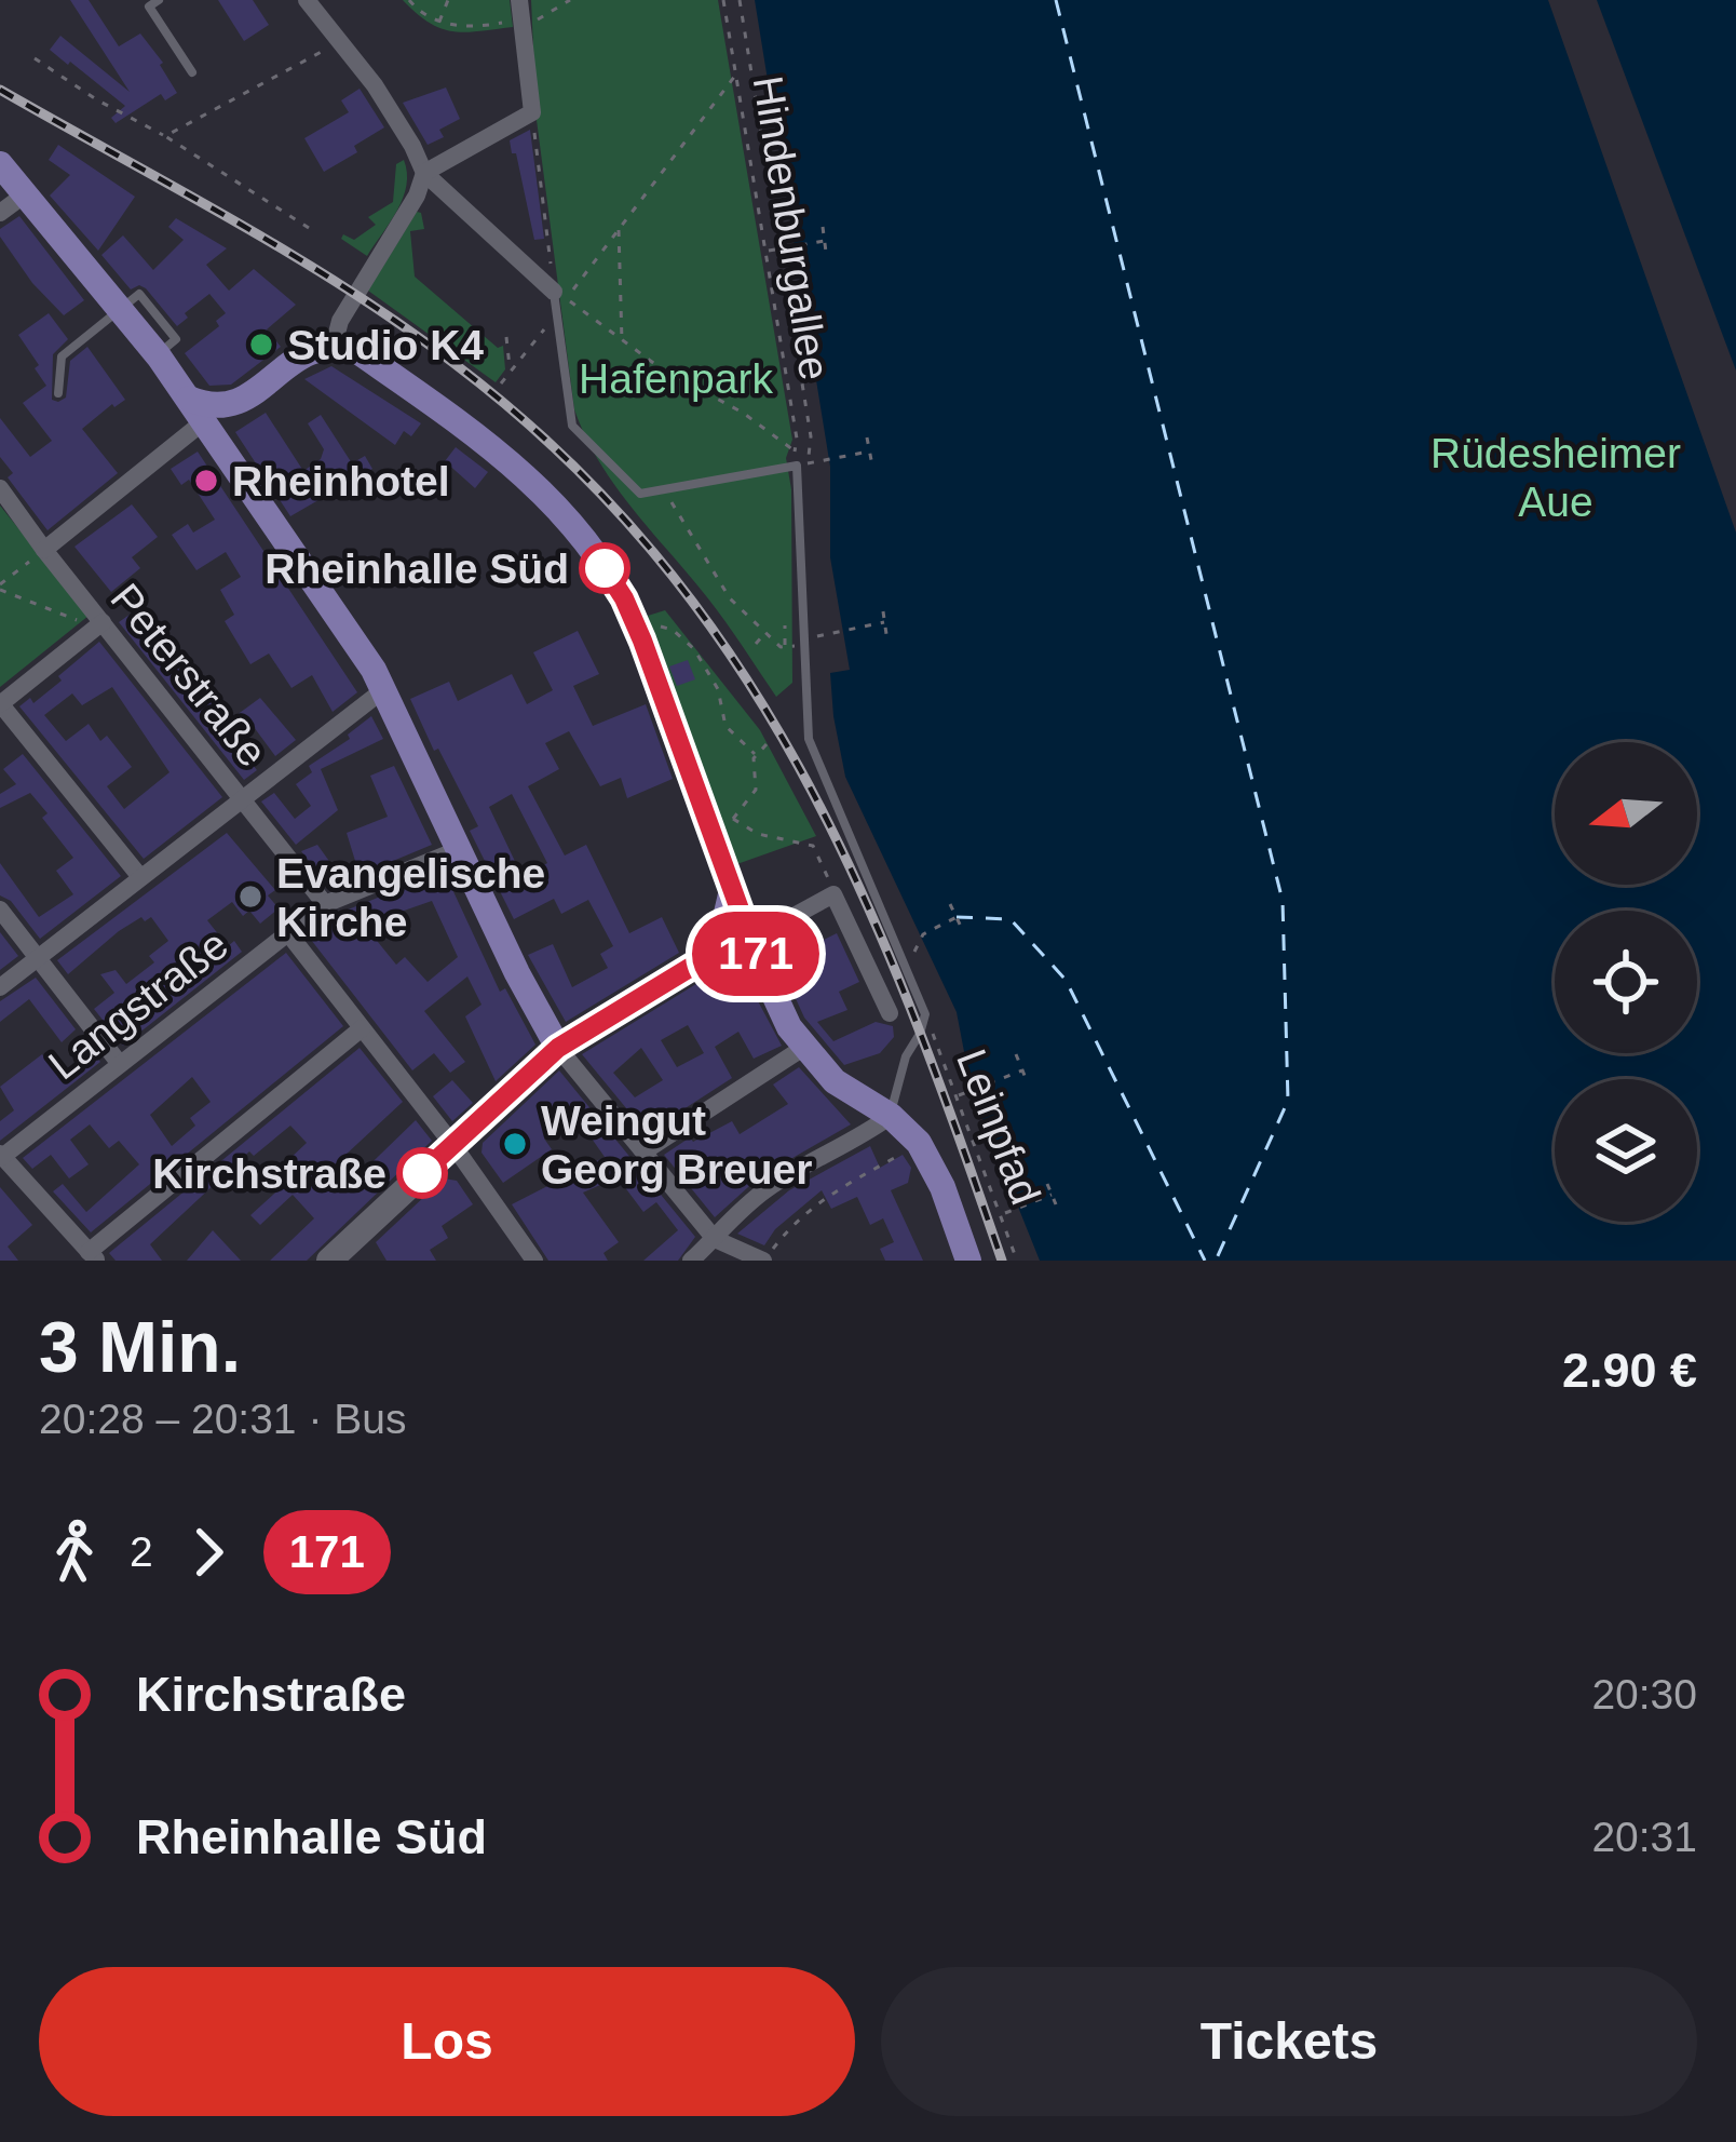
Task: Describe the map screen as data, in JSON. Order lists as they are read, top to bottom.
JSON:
{
  "streets": {
    "street": ["Peterstraße", "Langstraße"],
    "path": ["Hindenburgallee", "Leinpfad"]
  },
  "crossings": [
    ["Peterstraße", "Langstraße"]
  ],
  "parks": ["Hafenpark", "Rüdesheimer Aue"],
  "places": [
    "Studio K4",
    "Rheinhotel",
    "Rheinhalle Süd",
    "Evangelische Kirche",
    "Weingut Georg Breuer",
    "Kirchstraße"
  ],
  "lines": ["bus line 171"],
  "north": "left",
  "page": {
    "on_map": "171",
    "heading": ["3 Min.", "20:28 – 20:31 · Bus", "2.90 €"],
    "legs": ["2", "171"],
    "list": [
      {
        "name": "Kirchstraße",
        "value": "20:30"
      },
      {
        "name": "Rheinhalle Süd",
        "value": "20:31"
      }
    ],
    "buttons": ["Los", "Tickets"]
  }
}
